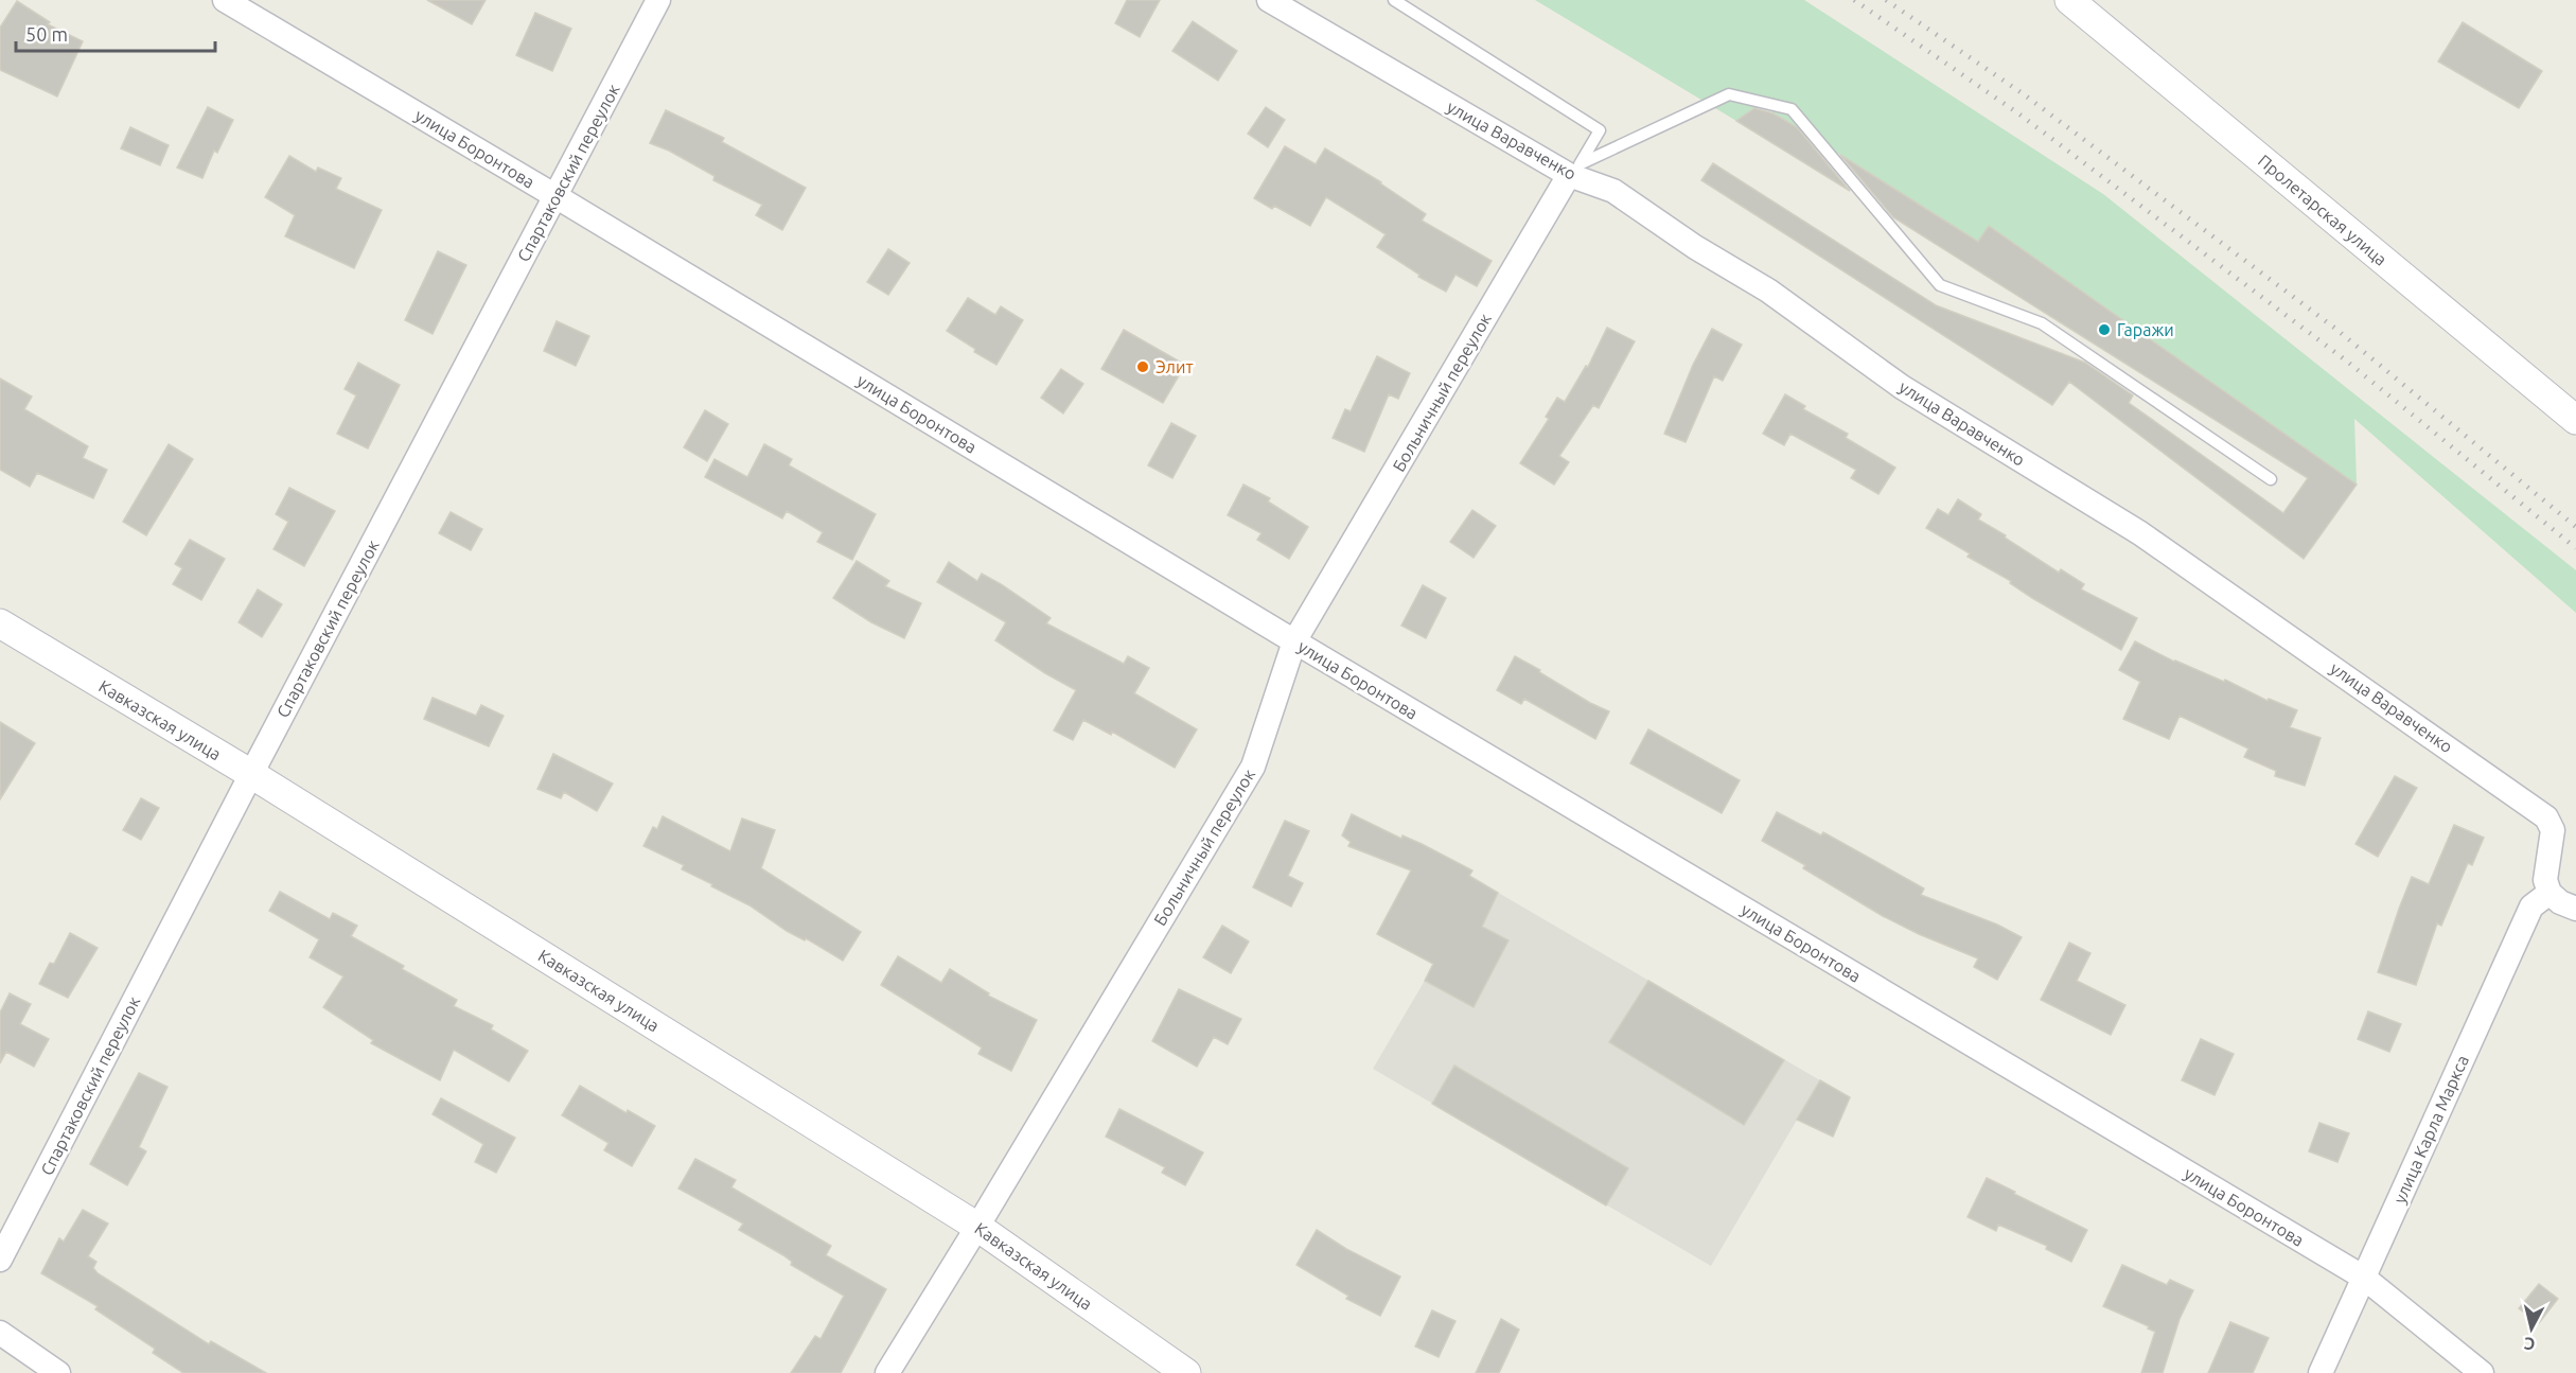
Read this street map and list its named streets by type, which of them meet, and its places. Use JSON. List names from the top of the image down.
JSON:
{
  "streets": {
    "street": [
      "улица Варавченко",
      "улица Боронтова",
      "Спартаковский переулок",
      "Пролетарская улица",
      "Больничный переулок",
      "Кавказская улица",
      "улица Карла Маркса"
    ]
  },
  "crossings": [
    ["улица Варавченко", "Больничный переулок"],
    ["улица Варавченко", "улица Карла Маркса"],
    ["улица Боронтова", "Спартаковский переулок"],
    ["улица Боронтова", "Больничный переулок"],
    ["улица Боронтова", "улица Карла Маркса"],
    ["Спартаковский переулок", "Кавказская улица"],
    ["Больничный переулок", "Кавказская улица"]
  ],
  "places": ["Гаражи", "Элит"],
  "scale_bar": "50 m",
  "north": "bottom"
}
